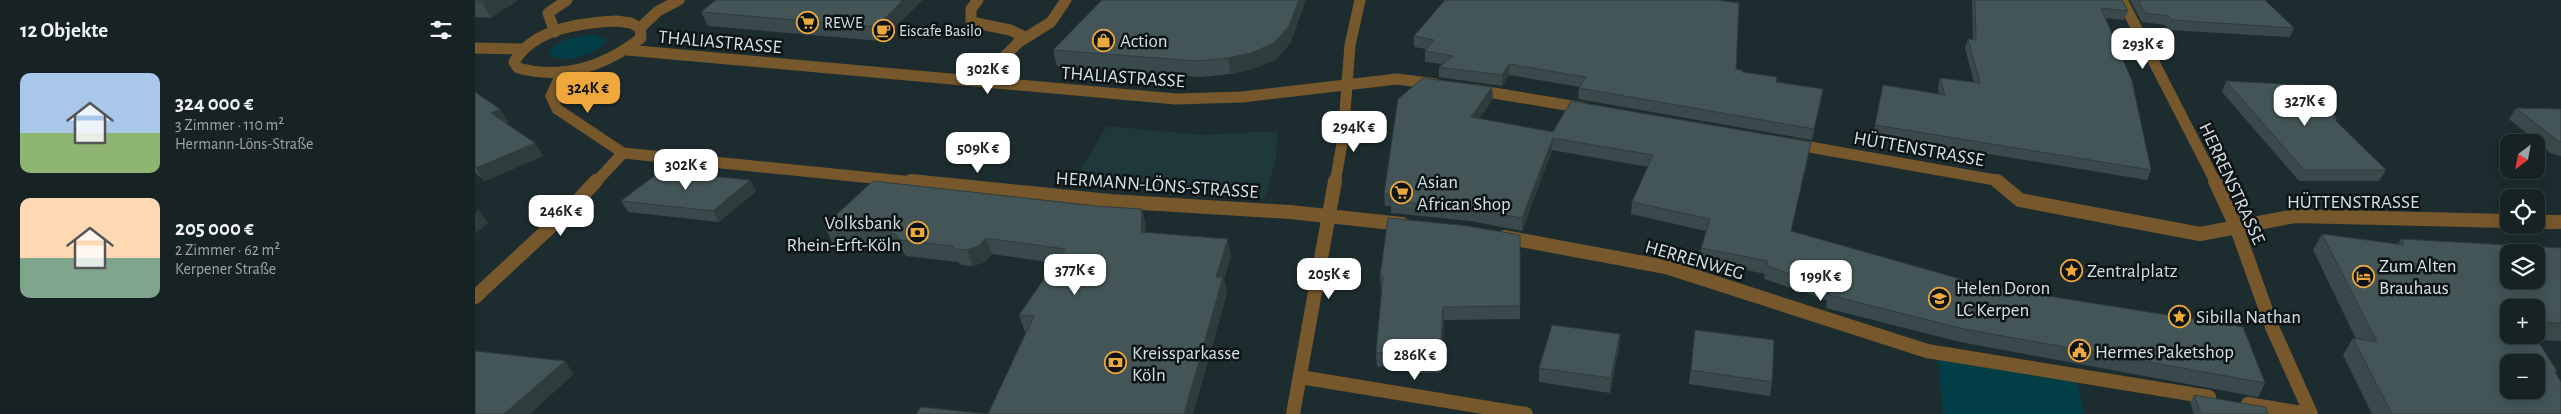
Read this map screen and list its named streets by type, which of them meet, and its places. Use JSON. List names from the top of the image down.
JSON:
{
  "streets": {
    "street": [
      "THALIASTRASSE",
      "HÜTTENSTRASSE",
      "HERRENSTRASSE",
      "HERMANN-LÖNS-STRASSE",
      "HERRENWEG"
    ]
  },
  "crossings": [
    ["HÜTTENSTRASSE", "HERRENSTRASSE"],
    ["HERRENSTRASSE", "HERRENWEG"]
  ],
  "places": {
    "supermarket": ["REWE", "Asian African Shop"],
    "cafe": ["Eiscafe Basilo"],
    "shop": ["Action"],
    "bank": ["Volksbank Rhein-Erft-Köln", "Kreissparkasse Köln"],
    "place": ["Zentralplatz", "Sibilla Nathan"],
    "hotel": ["Zum Alten Brauhaus"],
    "school or university": ["Helen Doron LC Kerpen"],
    "public building": ["Hermes Paketshop"]
  },
  "north": "bottom left",
  "page": {
    "heading": "12 Objekte",
    "price": [
      "293K €",
      "302K €",
      "324K €",
      "327K €",
      "294K €",
      "509K €",
      "302K €",
      "246K €",
      "377K €",
      "205K €",
      "199K €",
      "286K €"
    ],
    "list": [
      {
        "name": "324 000 €",
        "note": "3 Zimmer · 110 m² · Hermann-Löns-Straße"
      },
      {
        "name": "205 000 €",
        "note": "2 Zimmer · 62 m² · Kerpener Straße"
      }
    ],
    "map_buttons": ["+", "−"]
  }
}
